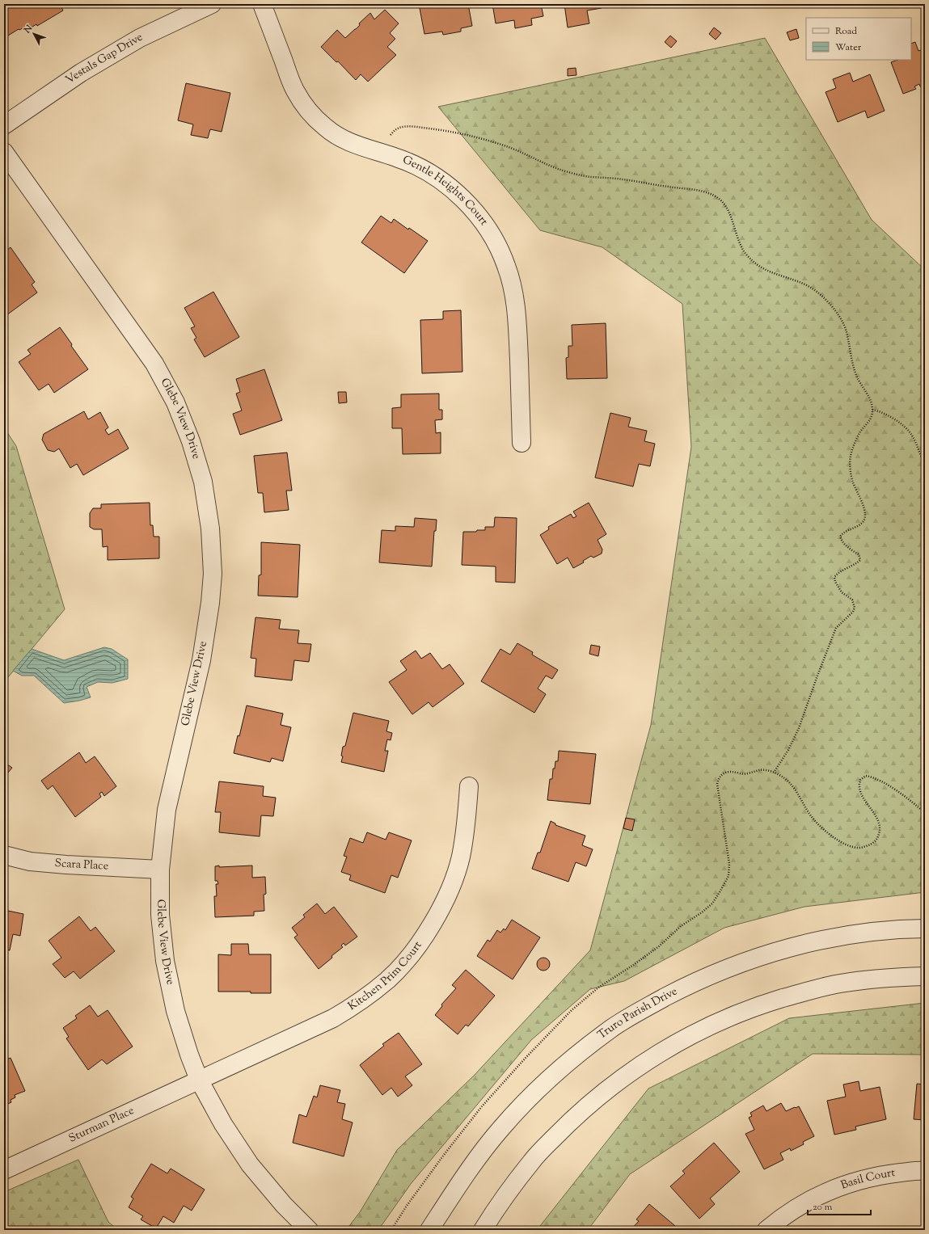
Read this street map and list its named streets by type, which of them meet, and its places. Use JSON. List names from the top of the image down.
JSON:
{
  "streets": {
    "street": [
      "Vestals Gap Drive",
      "Gentle Heights Court",
      "Glebe View Drive",
      "Scara Place",
      "Kitchen Prim Court",
      "Truro Parish Drive",
      "Sturman Place",
      "Basil Court"
    ]
  },
  "crossings": [
    ["Glebe View Drive", "Scara Place"],
    ["Glebe View Drive", "Kitchen Prim Court"],
    ["Glebe View Drive", "Sturman Place"],
    ["Kitchen Prim Court", "Sturman Place"]
  ],
  "legend": ["Road", "Water"],
  "scale_bar": "20 m",
  "north": "top left"
}
